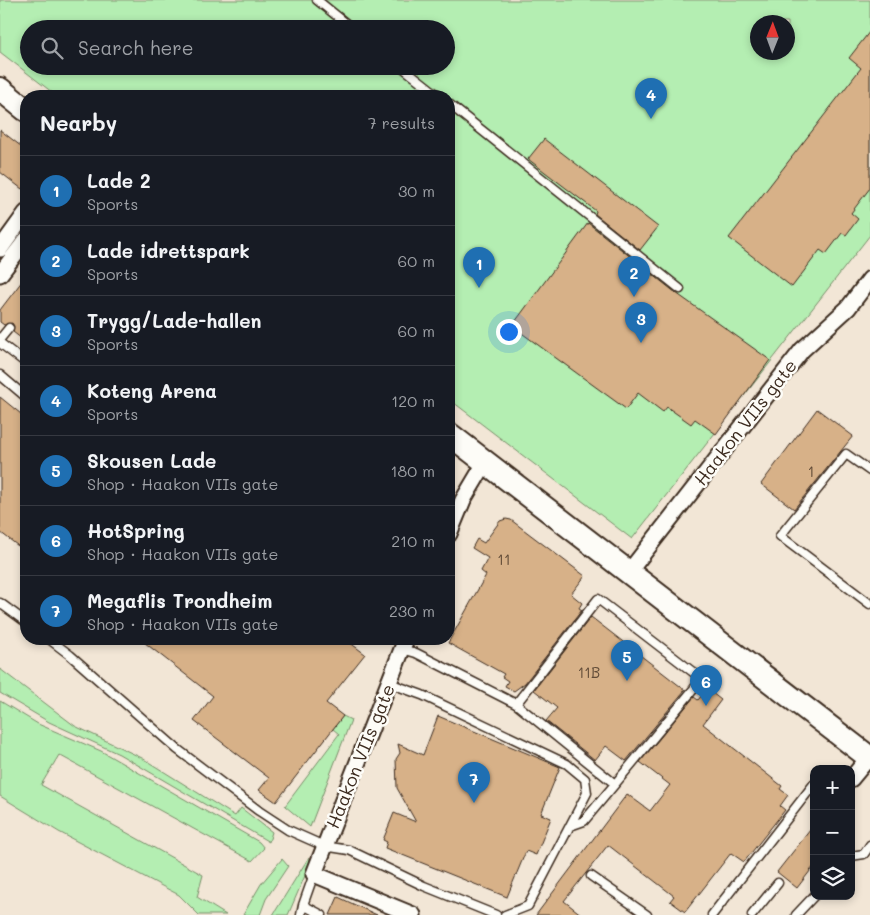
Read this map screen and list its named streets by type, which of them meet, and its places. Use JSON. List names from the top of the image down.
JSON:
{
  "streets": {
    "street": ["Haakon VIIs gate"]
  },
  "house_numbers": ["1", "11", "11B"],
  "north": "top",
  "page": {
    "search": "Search here",
    "pins": [
      "4",
      "1",
      "2",
      "3",
      "5",
      "6",
      "7"
    ],
    "heading": ["Nearby", "7 results"],
    "list": [
      {
        "mark": "1",
        "name": "Lade 2",
        "note": "Sports",
        "value": "30 m"
      },
      {
        "mark": "2",
        "name": "Lade idrettspark",
        "note": "Sports",
        "value": "60 m"
      },
      {
        "mark": "3",
        "name": "Trygg/Lade-hallen",
        "note": "Sports",
        "value": "60 m"
      },
      {
        "mark": "4",
        "name": "Koteng Arena",
        "note": "Sports",
        "value": "120 m"
      },
      {
        "mark": "5",
        "name": "Skousen Lade",
        "note": "Shop · Haakon VIIs gate",
        "value": "180 m"
      },
      {
        "mark": "6",
        "name": "HotSpring",
        "note": "Shop · Haakon VIIs gate",
        "value": "210 m"
      },
      {
        "mark": "7",
        "name": "Megaflis Trondheim",
        "note": "Shop · Haakon VIIs gate",
        "value": "230 m"
      }
    ],
    "map_buttons": ["+", "−"]
  }
}
